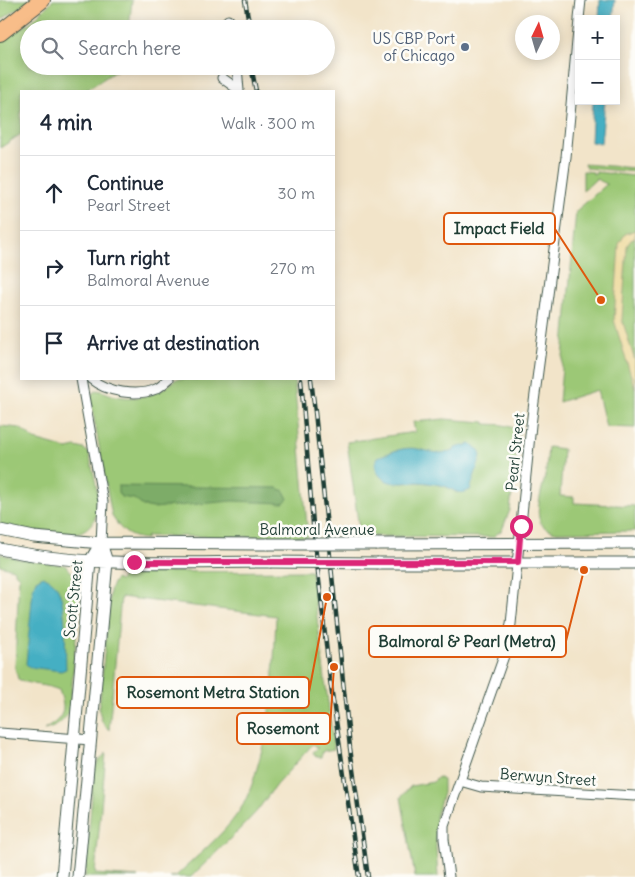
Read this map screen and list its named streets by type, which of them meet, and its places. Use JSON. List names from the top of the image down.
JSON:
{
  "streets": {
    "street": [
      "Pearl Street",
      "Balmoral Avenue",
      "Scott Street",
      "Berwyn Street"
    ]
  },
  "crossings": [
    ["Pearl Street", "Balmoral Avenue"],
    ["Pearl Street", "Berwyn Street"],
    ["Balmoral Avenue", "Scott Street"]
  ],
  "places": [
    "US CBP Port of Chicago",
    "Impact Field",
    "Balmoral & Pearl (Metra)",
    "Rosemont Metra Station",
    "Rosemont"
  ],
  "north": "top",
  "page": {
    "map_buttons": ["+", "−"],
    "search": "Search here",
    "heading": ["4 min", "Walk · 300 m"],
    "list": [
      ["Continue", "Pearl Street", "30 m"],
      ["Turn right", "Balmoral Avenue", "270 m"],
      "Arrive at destination"
    ]
  }
}
